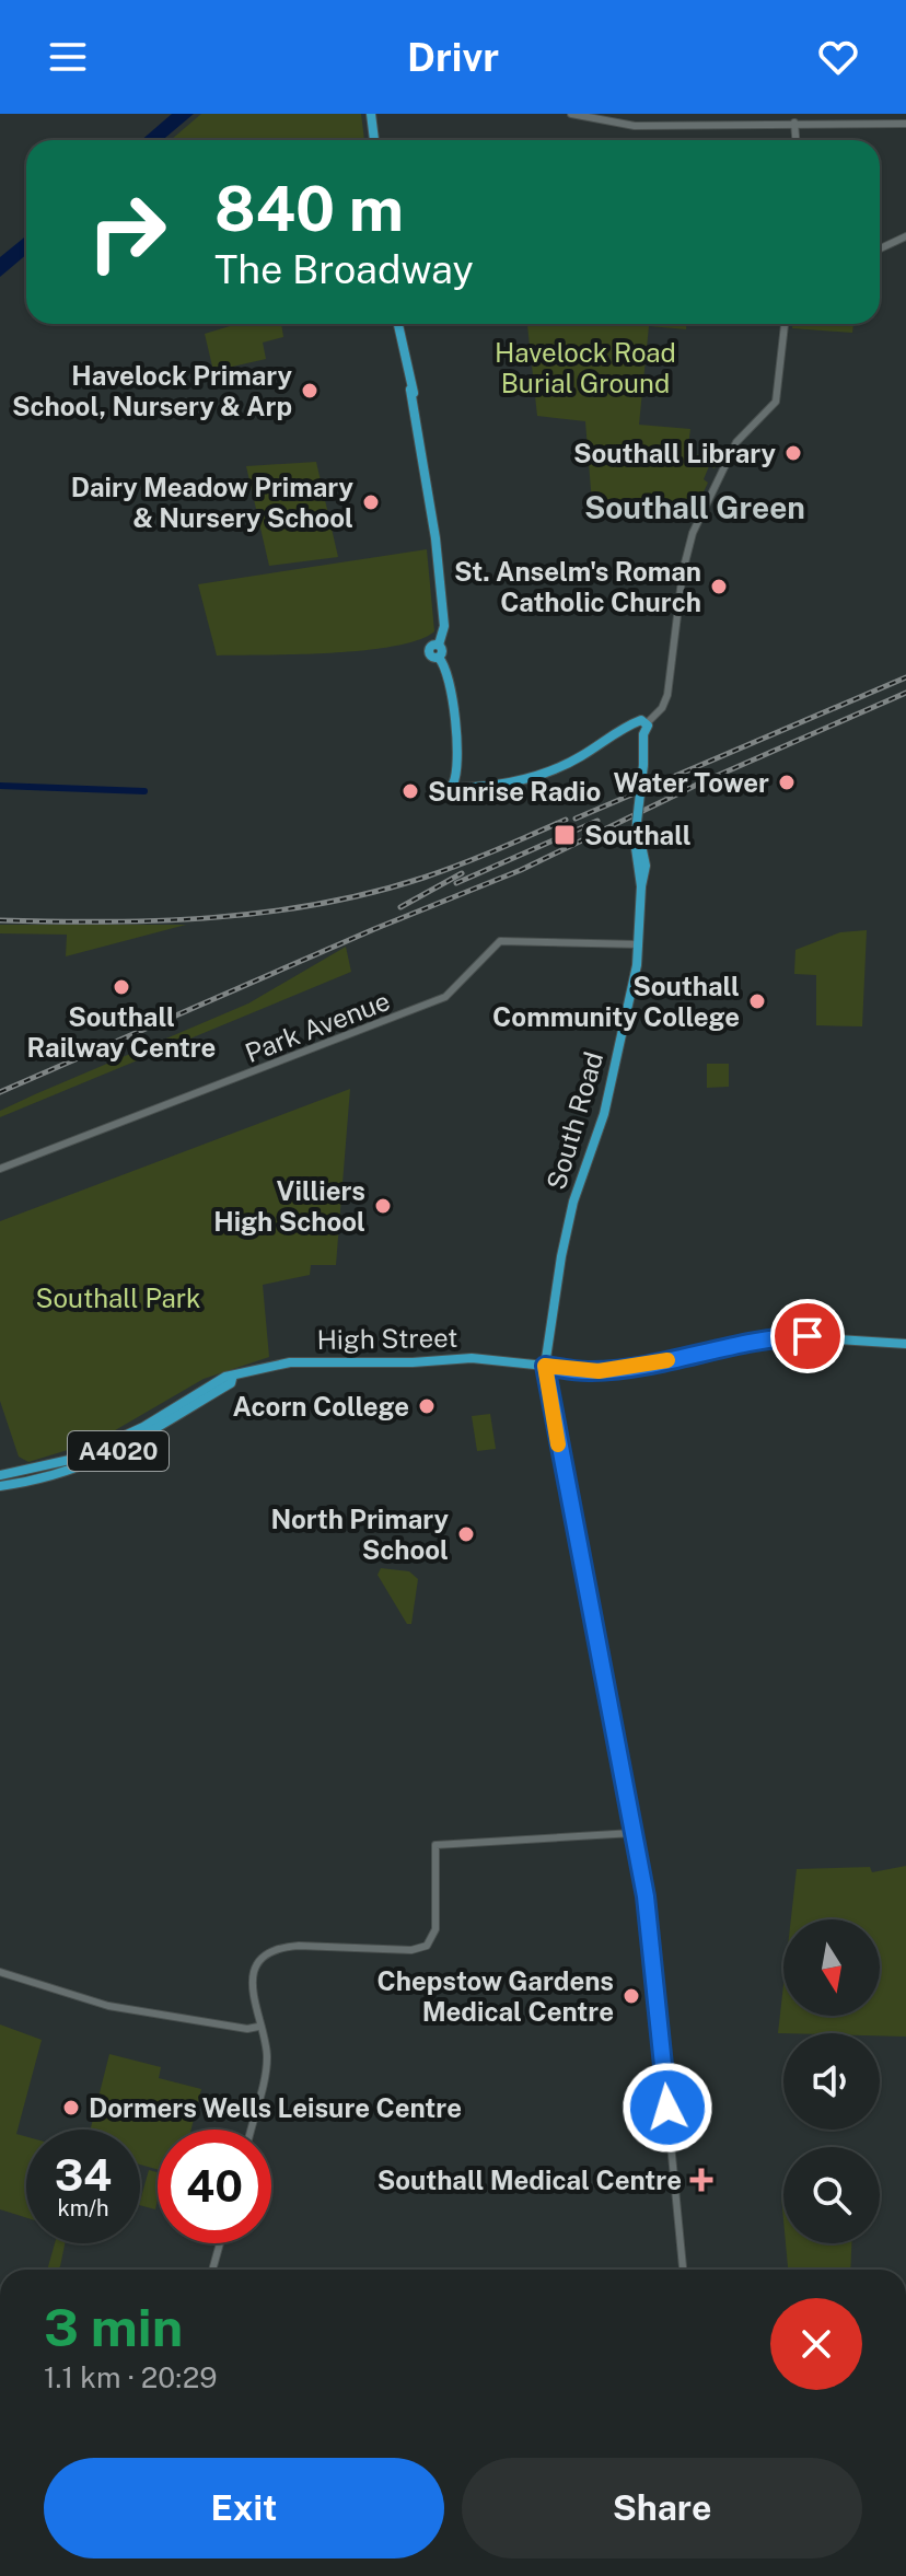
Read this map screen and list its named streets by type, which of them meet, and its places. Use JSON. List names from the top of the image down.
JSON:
{
  "streets": {
    "main road": ["South Road", "High Street", "A4020"],
    "street": ["Park Avenue"]
  },
  "crossings": [
    ["Park Avenue", "South Road"],
    ["South Road", "High Street"],
    ["South Road", "A4020"],
    ["High Street", "A4020"]
  ],
  "districts": ["Southall Green"],
  "parks": ["Havelock Road Burial Ground", "Southall Park"],
  "places": {
    "other": [
      "Havelock Primary School, Nursery & Arp",
      "Southall Library",
      "Dairy Meadow Primary & Nursery School",
      "St. Anselm's Roman Catholic Church",
      "Water Tower",
      "Sunrise Radio",
      "Southall Railway Centre",
      "Southall Community College",
      "Villiers High School",
      "Acorn College",
      "North Primary School",
      "Chepstow Gardens Medical Centre",
      "Dormers Wells Leisure Centre"
    ],
    "transit": ["Southall"],
    "health": ["Southall Medical Centre"]
  },
  "north": "bottom",
  "page": {
    "header": "Drivr",
    "turn": ["840 m", "The Broadway"],
    "speed": "34 km/h",
    "limit": "40",
    "heading": ["3 min", "1.1 km · 20:29"],
    "buttons": ["Exit", "Share"]
  }
}
